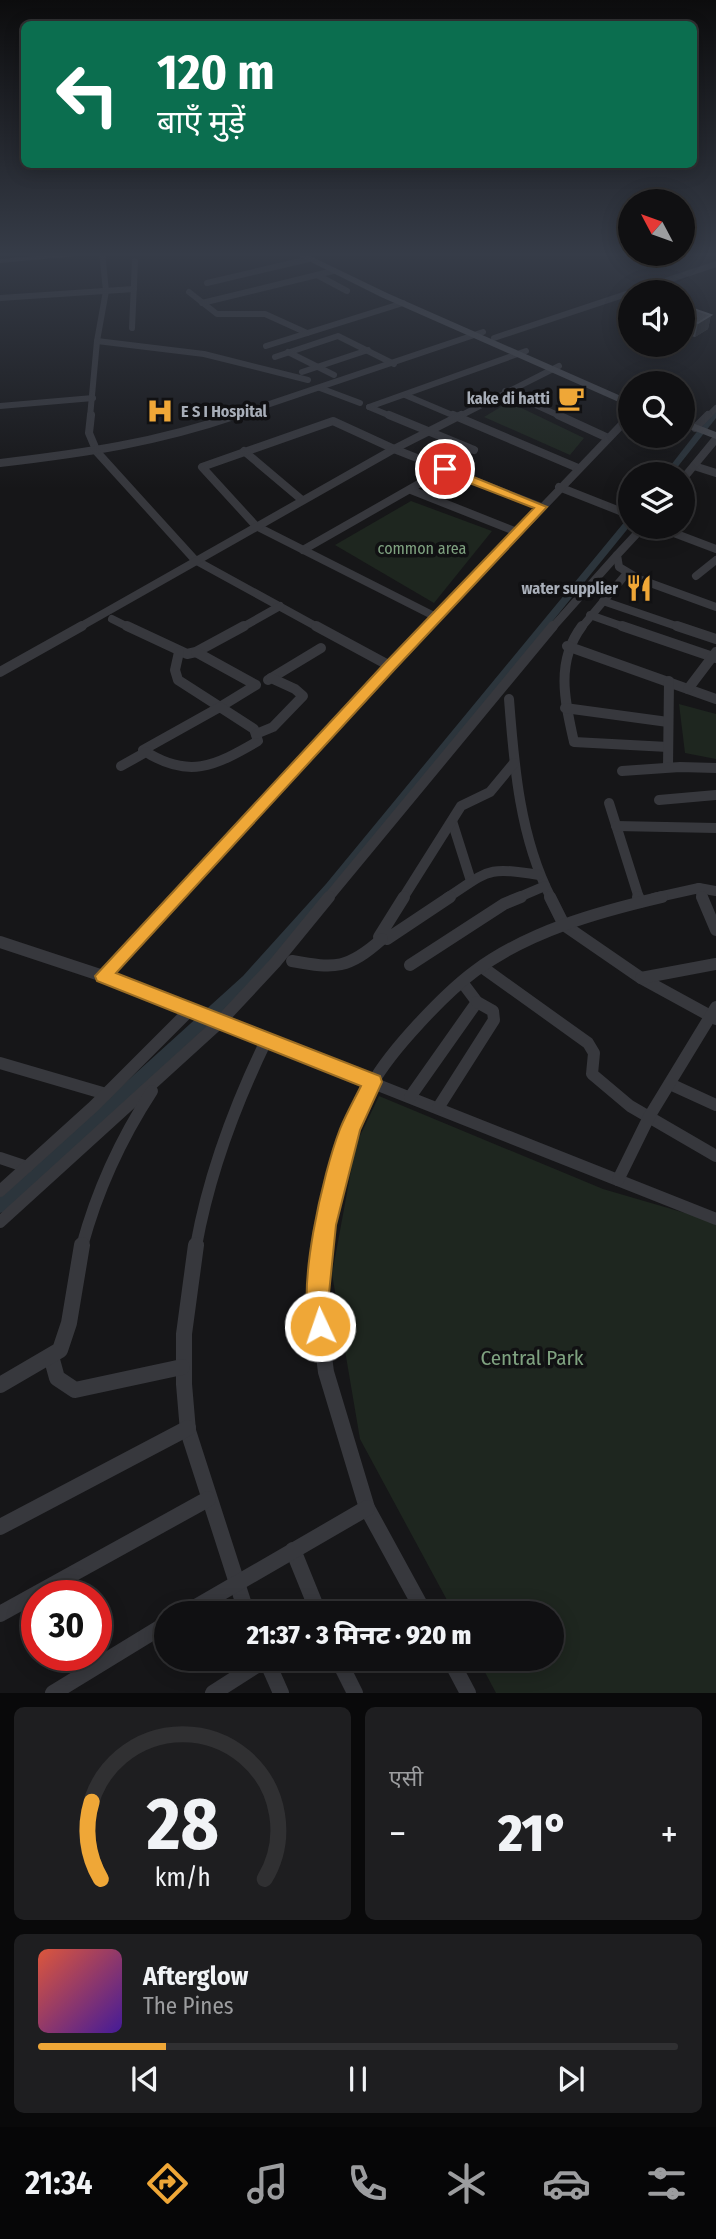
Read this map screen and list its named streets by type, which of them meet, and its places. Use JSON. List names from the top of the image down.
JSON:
{
  "parks": ["common area", "Central Park"],
  "places": {
    "cafe": ["kake di hatti"],
    "hospital": ["E S I Hospital"],
    "restaurant": ["water supplier"]
  },
  "north": "top left",
  "page": {
    "turn": ["120 m", "बाएँ मुड़ें"],
    "limit": "30",
    "trip": "21:37 · 3 मिनट · 920 m",
    "tile": "एसी",
    "heat": ["−", "21°", "+"],
    "song": ["Afterglow", "The Pines"],
    "tabs": "21:34",
    "gauge": ["28", "km/h"]
  }
}
